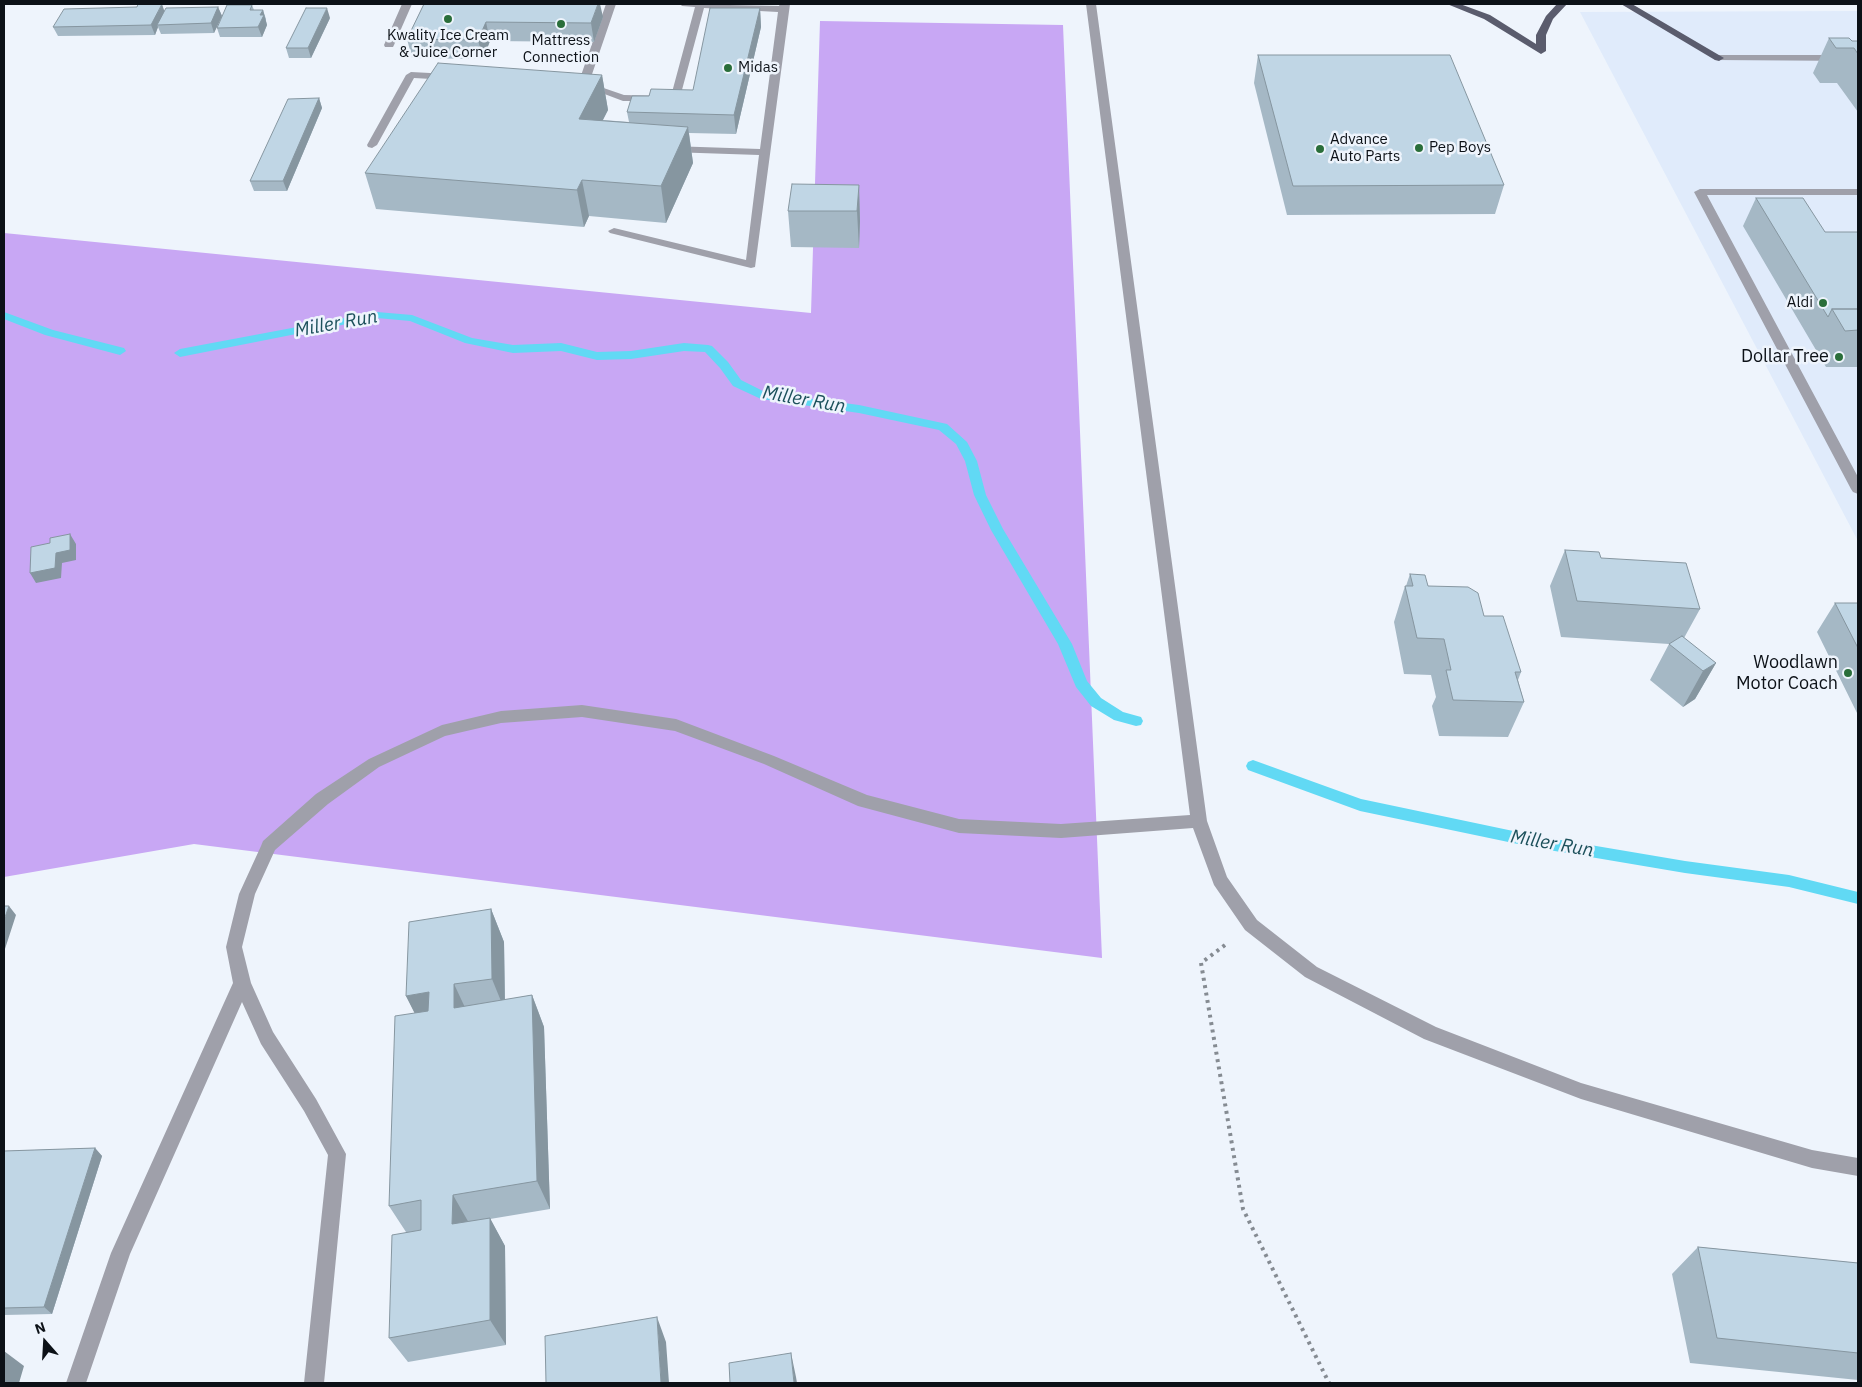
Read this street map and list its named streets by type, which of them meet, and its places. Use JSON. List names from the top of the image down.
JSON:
{
  "water": ["Miller Run"],
  "places": [
    "Kwality Ice Cream & Juice Corner",
    "Mattress Connection",
    "Midas",
    "Pep Boys",
    "Advance Auto Parts",
    "Aldi",
    "Dollar Tree",
    "Woodlawn Motor Coach"
  ],
  "north": "top"
}
